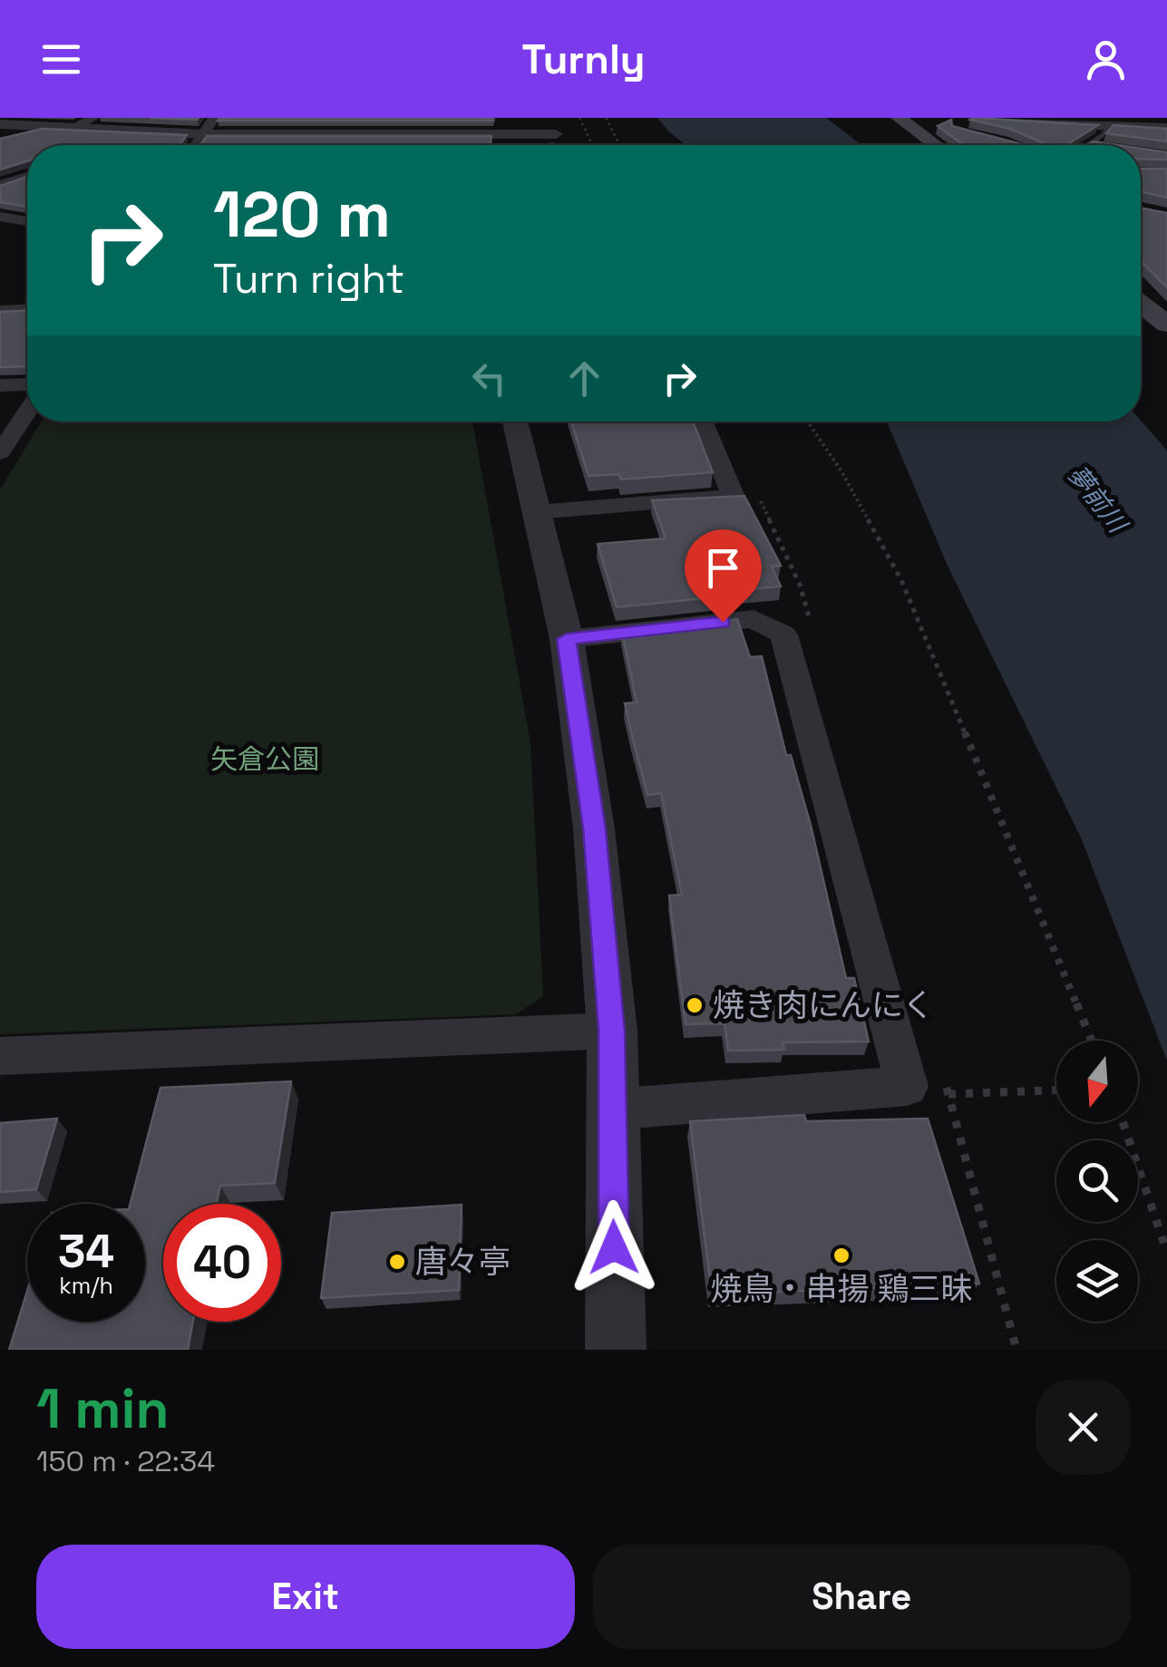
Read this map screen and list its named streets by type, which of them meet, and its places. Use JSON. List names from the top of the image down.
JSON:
{
  "water": ["夢前川"],
  "parks": ["矢倉公園"],
  "places": ["焼き肉にんにく", "焼鳥・串揚 鶏三昧", "唐々亭"],
  "north": "bottom",
  "page": {
    "header": "Turnly",
    "turn": ["120 m", "Turn right"],
    "speed": "34 km/h",
    "limit": "40",
    "heading": ["1 min", "150 m · 22:34"],
    "buttons": ["Exit", "Share"]
  }
}
